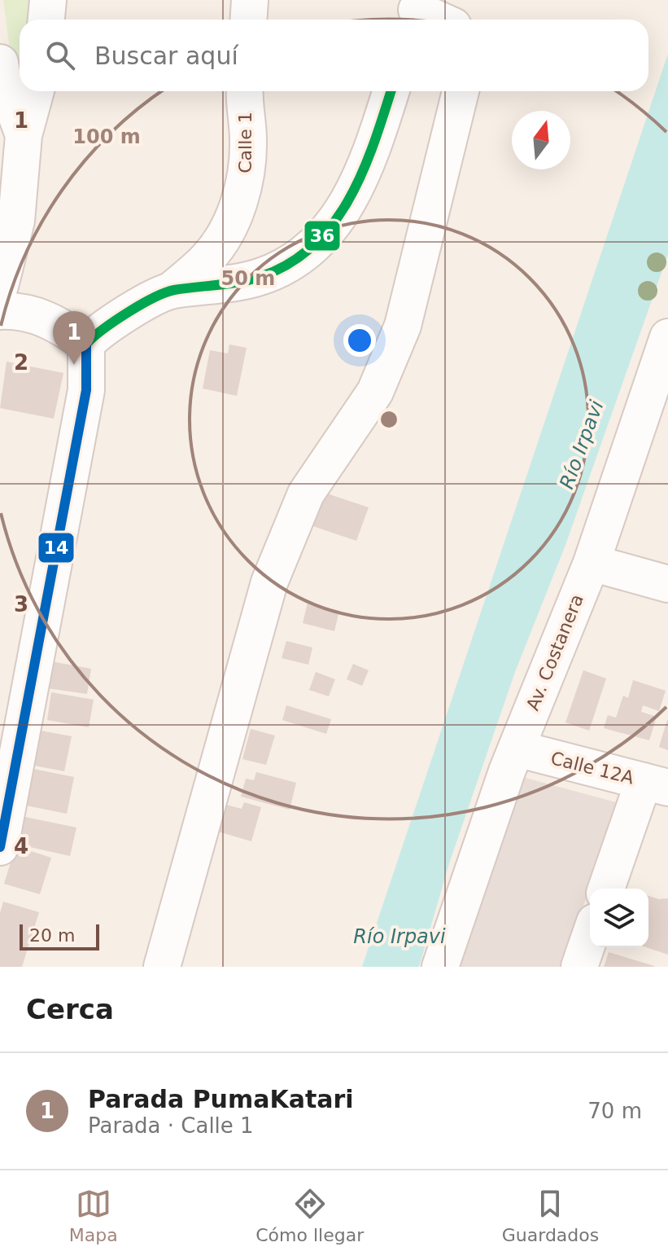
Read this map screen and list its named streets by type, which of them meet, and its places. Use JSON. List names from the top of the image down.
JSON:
{
  "streets": {
    "street": ["Calle 1", "Av. Costanera", "Calle 12A"]
  },
  "crossings": [
    ["Av. Costanera", "Calle 12A"]
  ],
  "water": ["Río Irpavi"],
  "lines": ["transit line 36", "transit line 14"],
  "scale_bar": "20 m",
  "north": "top",
  "page": {
    "search": "Buscar aquí",
    "pins": "1",
    "scale": "20 m",
    "heading": "Cerca",
    "list": [
      {
        "mark": "1",
        "name": "Parada PumaKatari",
        "note": "Parada · Calle 1",
        "value": "70 m"
      }
    ],
    "nav": ["Mapa", "Cómo llegar", "Guardados"]
  },
  "grid": {
    "rows": [
      "1",
      "2",
      "3",
      "4"
    ]
  },
  "rings": ["100 m", "50 m"]
}
